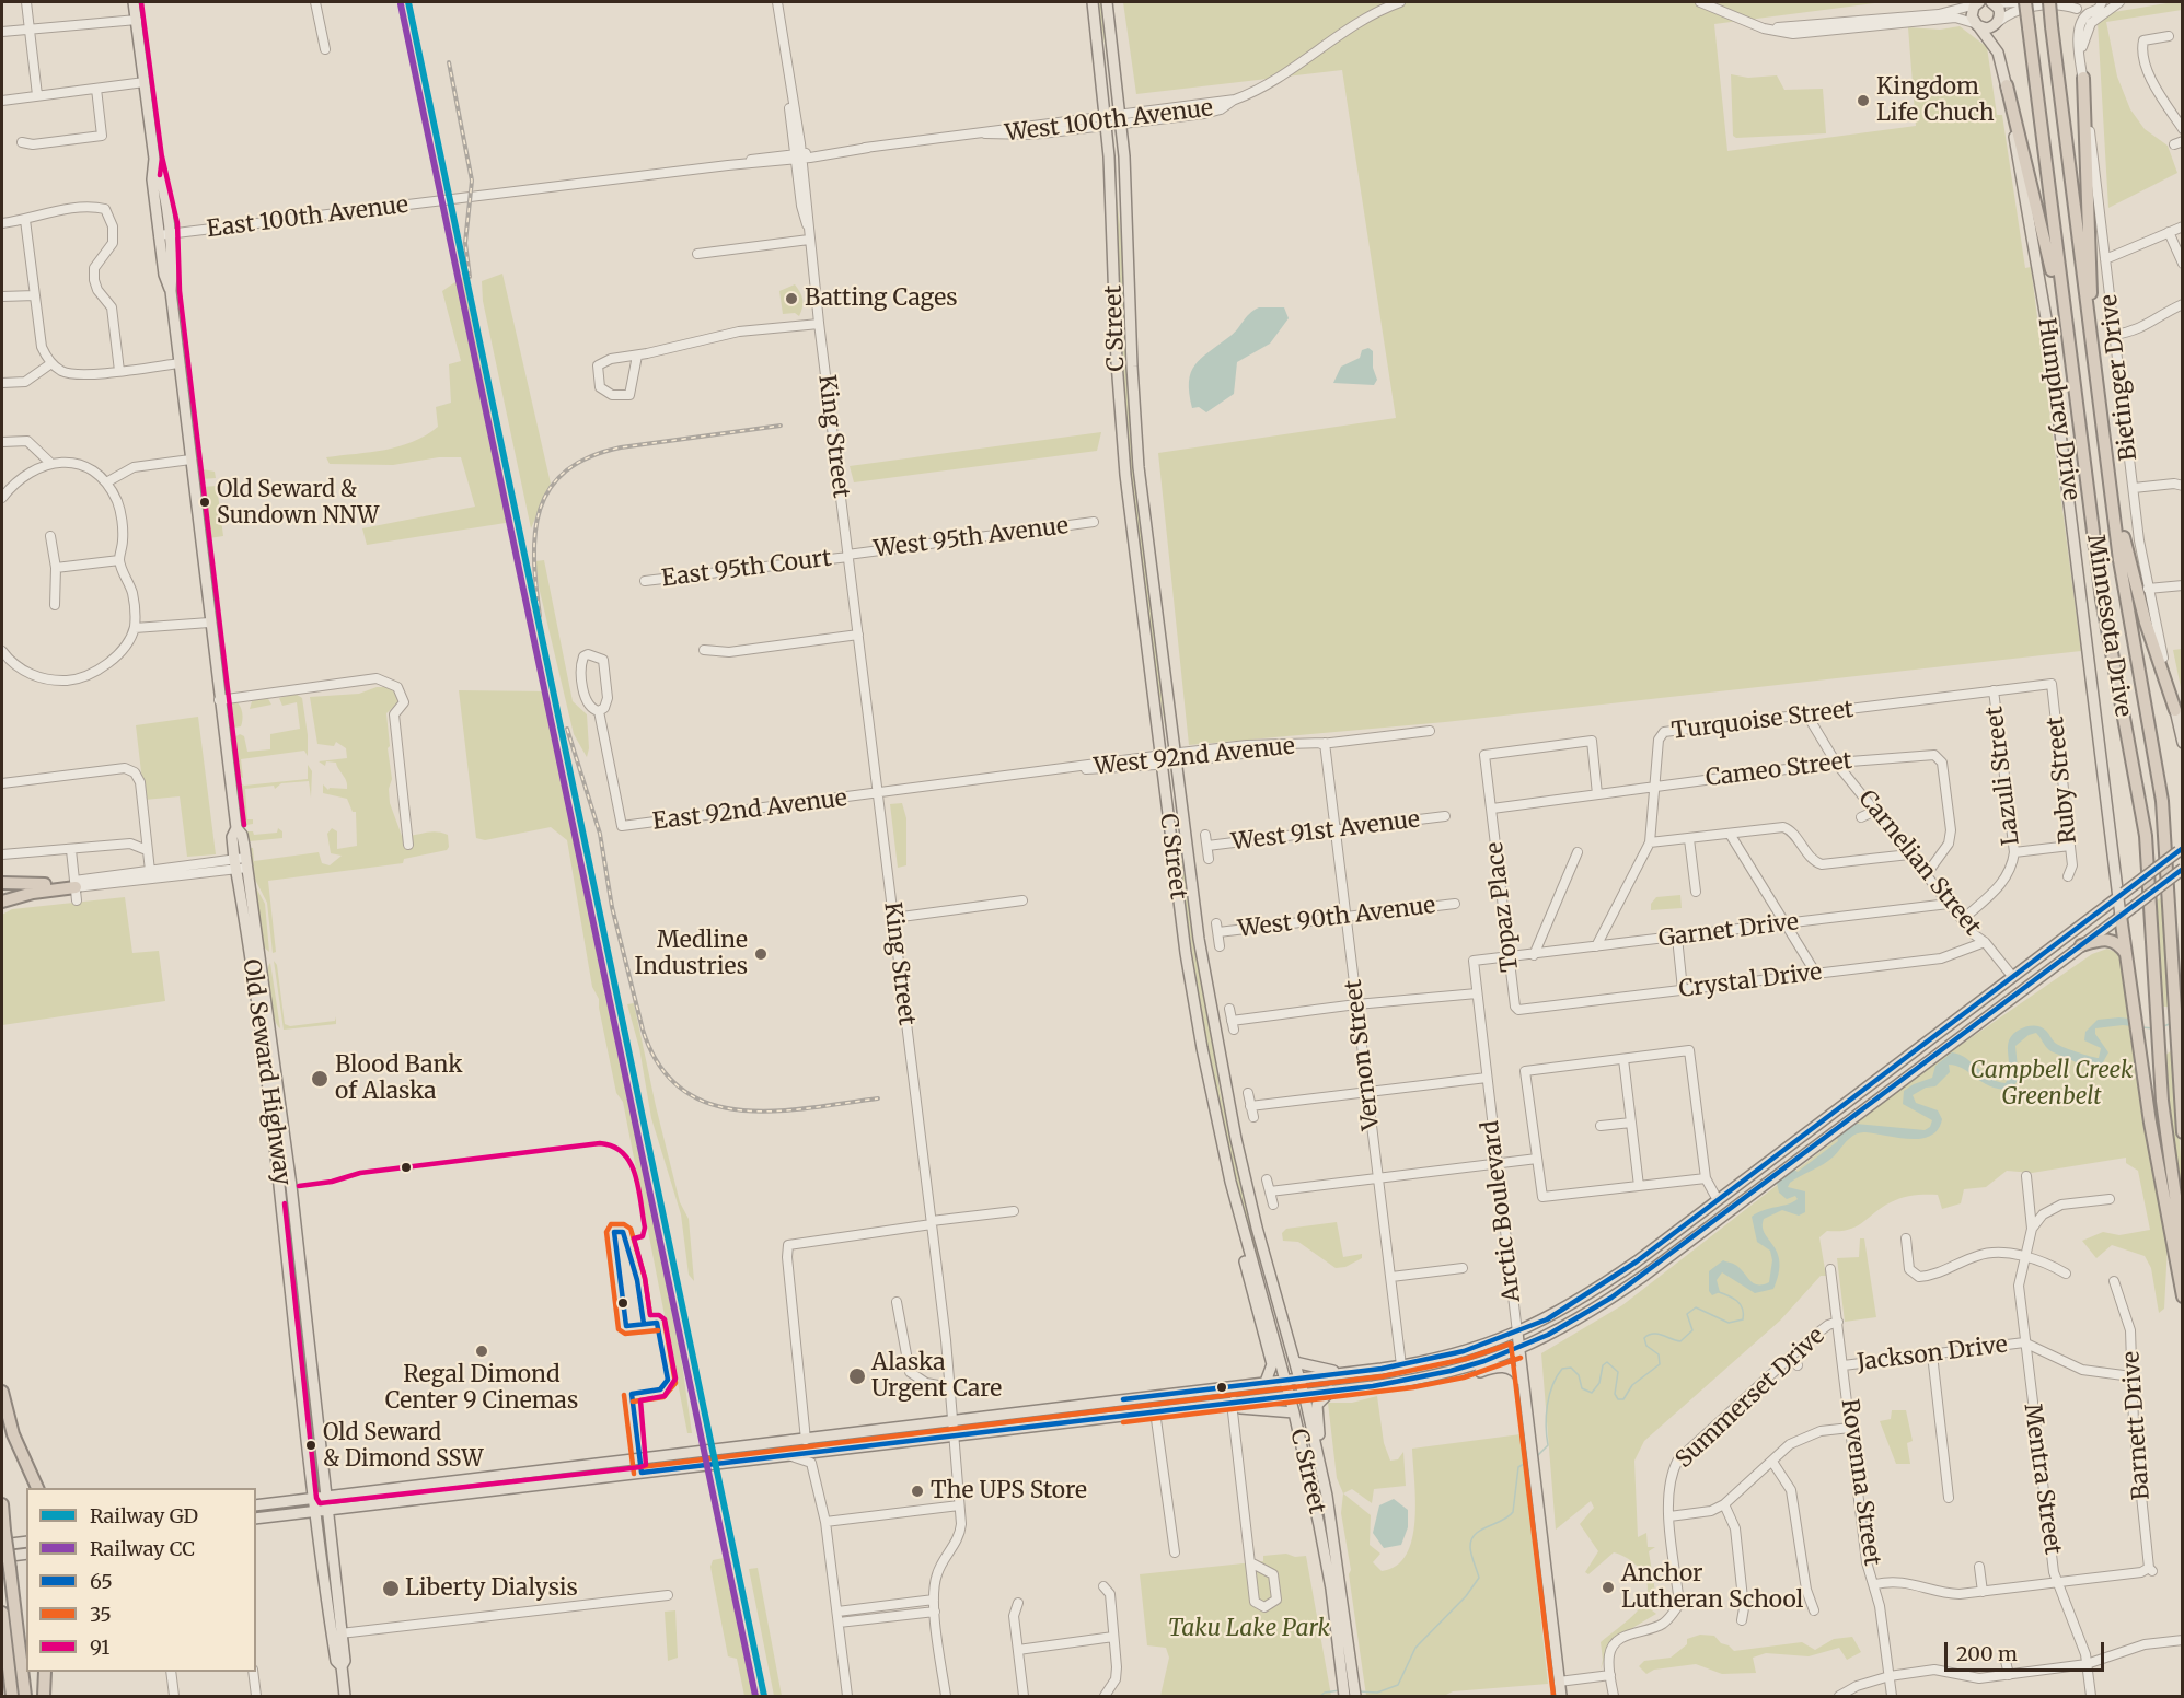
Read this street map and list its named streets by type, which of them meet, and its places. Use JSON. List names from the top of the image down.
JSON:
{
  "streets": {
    "highway": ["Minnesota Drive"],
    "main road": [
      "C Street",
      "Bietinger Drive",
      "Humphrey Drive",
      "Old Seward Highway",
      "Arctic Boulevard"
    ],
    "street": [
      "West 100th Avenue",
      "East 100th Avenue",
      "King Street",
      "West 95th Avenue",
      "East 95th Court",
      "Turquoise Street",
      "West 92nd Avenue",
      "Cameo Street",
      "Lazuli Street",
      "Ruby Street",
      "East 92nd Avenue",
      "West 91st Avenue",
      "Carnelian Street",
      "Topaz Place",
      "West 90th Avenue",
      "Garnet Drive",
      "Crystal Drive",
      "Vernon Street",
      "Jackson Drive",
      "Summerset Drive",
      "Barnett Drive",
      "Mentra Street",
      "Rovenna Street"
    ]
  },
  "crossings": [
    ["West 100th Avenue", "East 100th Avenue"],
    ["West 100th Avenue", "C Street"],
    ["West 100th Avenue", "King Street"],
    ["East 100th Avenue", "King Street"],
    ["East 100th Avenue", "Old Seward Highway"],
    ["C Street", "West 92nd Avenue"],
    ["King Street", "West 95th Avenue"],
    ["King Street", "East 95th Court"],
    ["King Street", "West 92nd Avenue"],
    ["King Street", "East 92nd Avenue"],
    ["West 95th Avenue", "East 95th Court"],
    ["Turquoise Street", "Cameo Street"],
    ["Turquoise Street", "Lazuli Street"],
    ["Turquoise Street", "Ruby Street"],
    ["Turquoise Street", "Carnelian Street"],
    ["Turquoise Street", "Garnet Drive"],
    ["West 92nd Avenue", "East 92nd Avenue"],
    ["West 92nd Avenue", "Vernon Street"],
    ["Cameo Street", "Carnelian Street"],
    ["Cameo Street", "Topaz Place"],
    ["Lazuli Street", "Carnelian Street"],
    ["West 91st Avenue", "Vernon Street"],
    ["Carnelian Street", "Garnet Drive"],
    ["Carnelian Street", "Crystal Drive"],
    ["Topaz Place", "Garnet Drive"],
    ["Topaz Place", "Crystal Drive"],
    ["West 90th Avenue", "Vernon Street"],
    ["Garnet Drive", "Arctic Boulevard"],
    ["Jackson Drive", "Barnett Drive"],
    ["Jackson Drive", "Mentra Street"],
    ["Jackson Drive", "Rovenna Street"],
    ["Summerset Drive", "Rovenna Street"],
    ["Barnett Drive", "Mentra Street"]
  ],
  "parks": ["Campbell Creek Greenbelt", "Taku Lake Park"],
  "places": [
    "Kingdom Life Chuch",
    "Batting Cages",
    "Old Seward & Sundown NNW",
    "Medline Industries",
    "Blood Bank of Alaska",
    "Regal Dimond Center 9 Cinemas",
    "Alaska Urgent Care",
    "Old Seward & Dimond SSW",
    "The UPS Store",
    "Anchor Lutheran School",
    "Liberty Dialysis"
  ],
  "lines": [
    "rail line GD",
    "transit line 91",
    "rail line CC",
    "transit line 65",
    "transit line 35"
  ],
  "legend": [
    "Railway GD",
    "Railway CC",
    "65",
    "35",
    "91"
  ],
  "scale_bar": "200 m"
}
